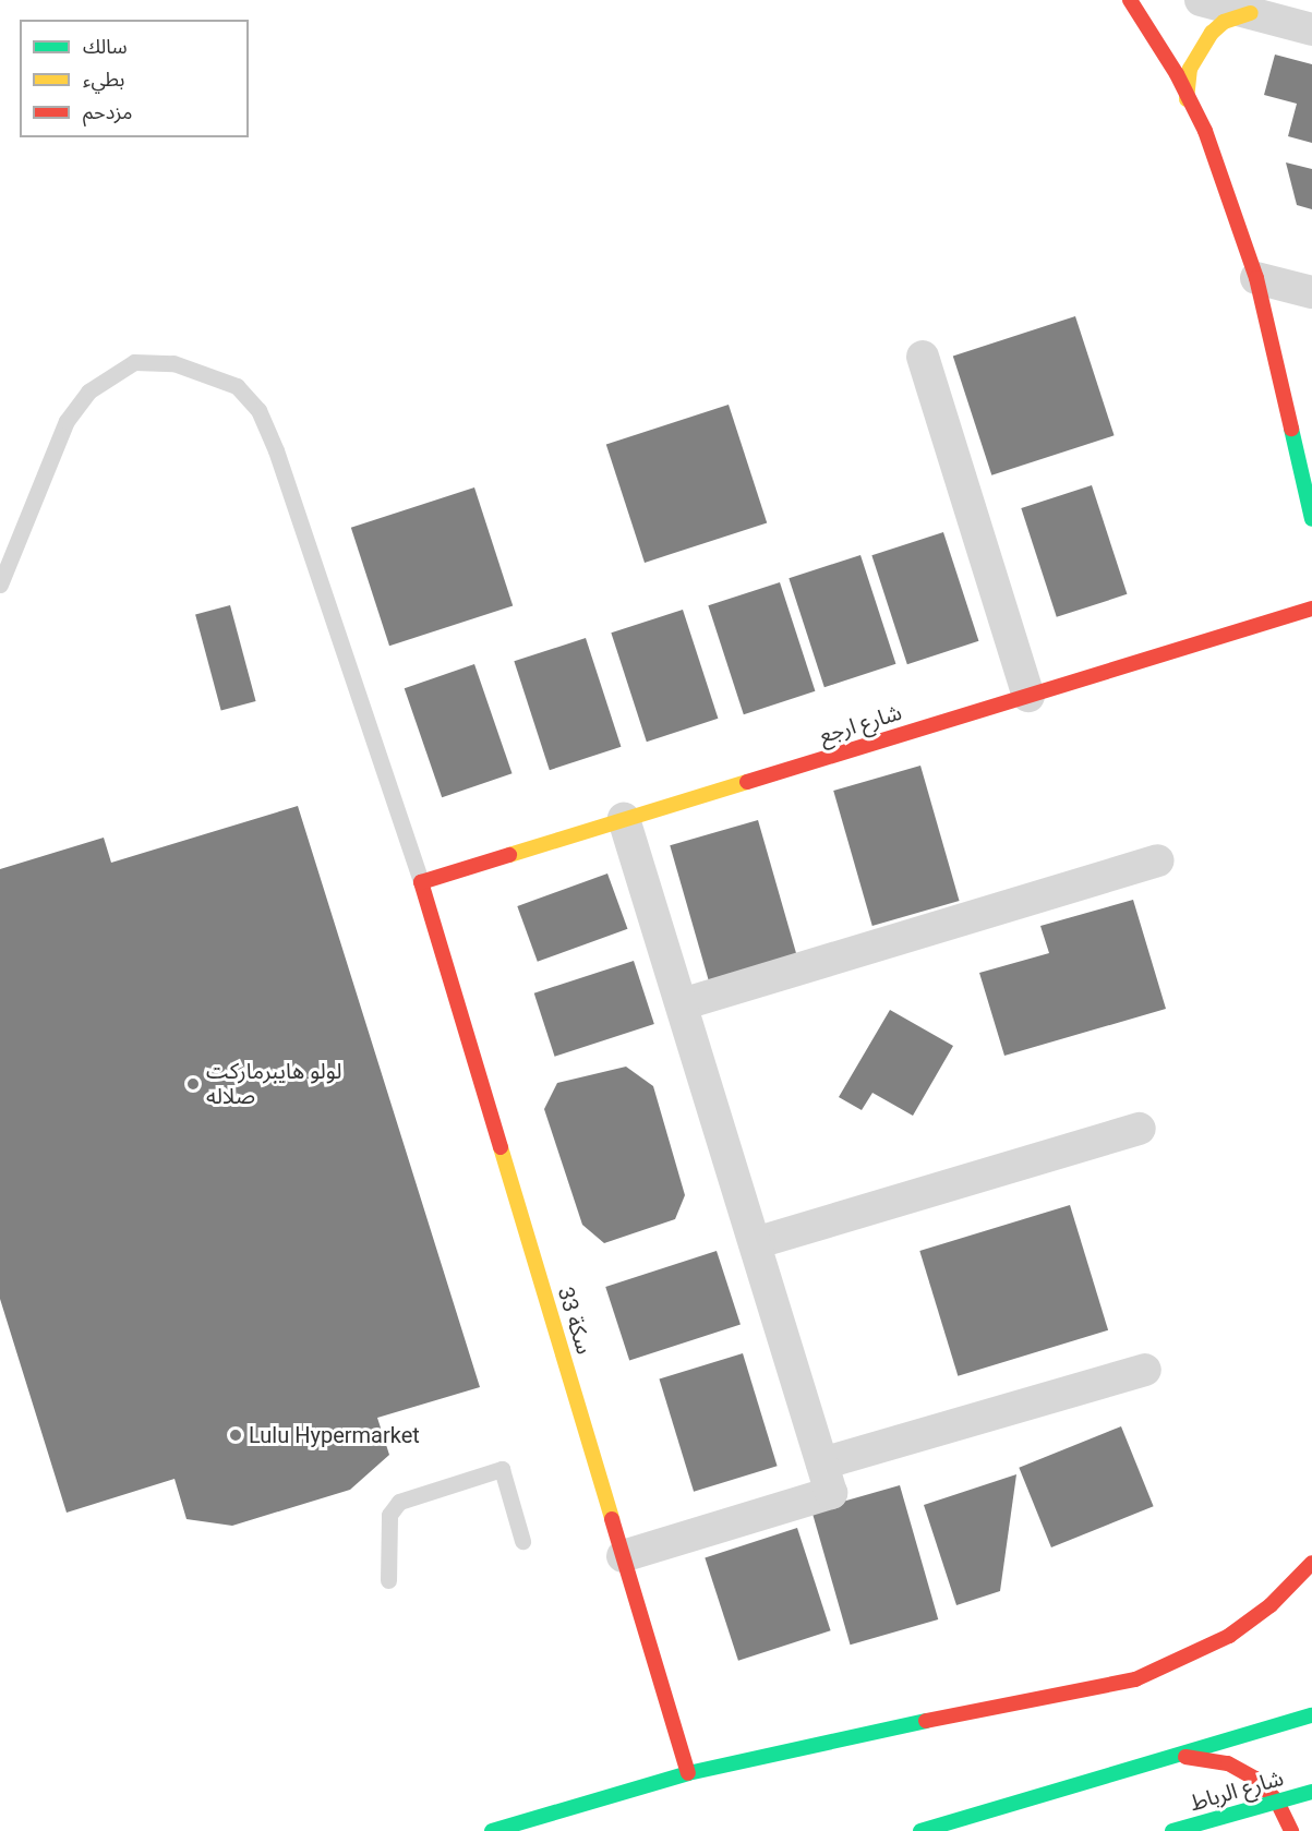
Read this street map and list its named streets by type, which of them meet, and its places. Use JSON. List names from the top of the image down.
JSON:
{
  "streets": {
    "main road": ["شارع ارجع", "سكة 33", "شارع الرباط"]
  },
  "crossings": [
    ["شارع ارجع", "سكة 33"]
  ],
  "places": ["لولو هايبرماركت صلاله", "Lulu Hypermarket"],
  "legend": ["سالك", "بطيء", "مزدحم"]
}
